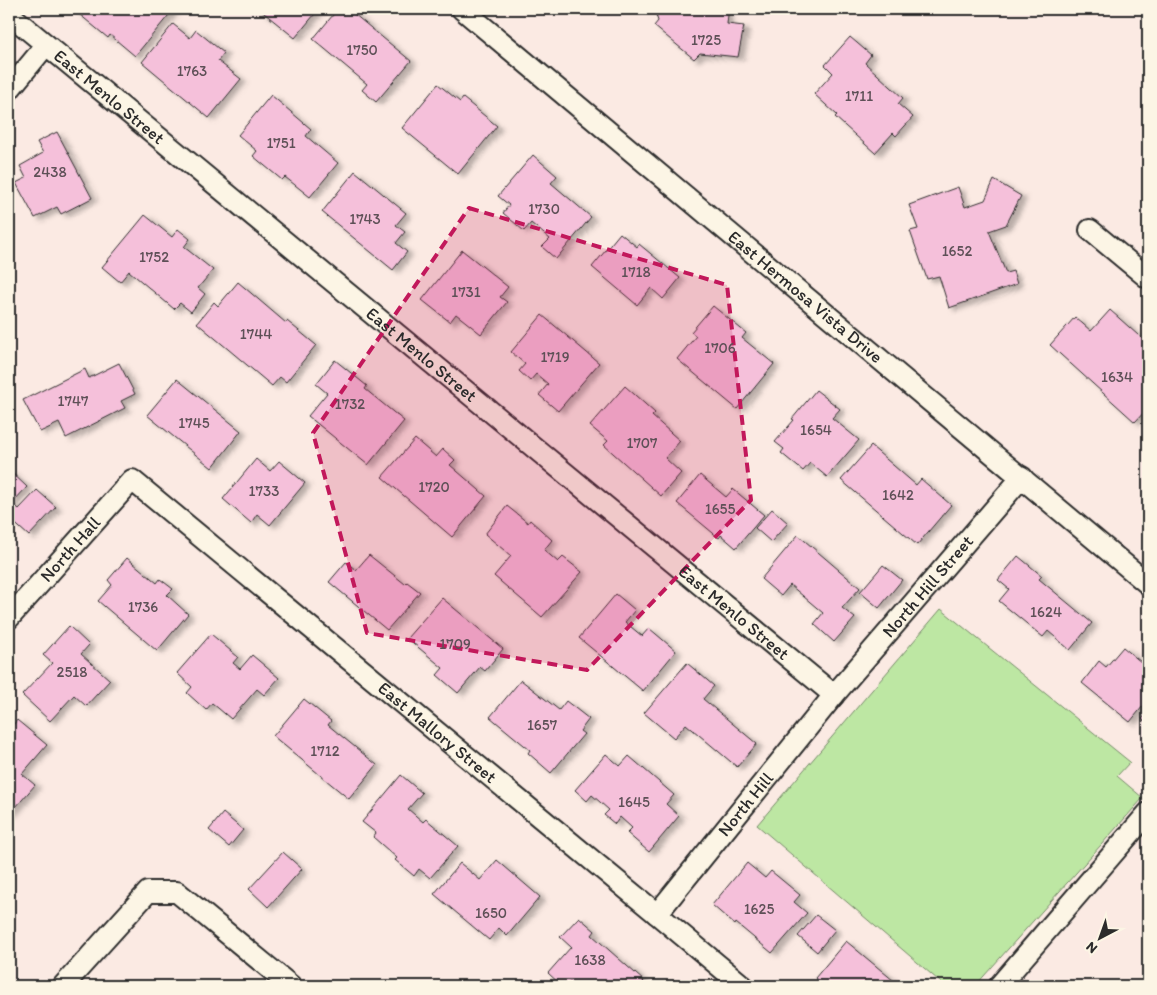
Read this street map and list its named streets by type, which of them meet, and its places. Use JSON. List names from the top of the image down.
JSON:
{
  "streets": {
    "street": [
      "East Menlo Street",
      "East Hermosa Vista Drive",
      "North Hall",
      "North Hill Street",
      "East Mallory Street",
      "North Hill"
    ]
  },
  "crossings": [
    ["East Menlo Street", "North Hill Street"],
    ["East Menlo Street", "North Hill"],
    ["East Hermosa Vista Drive", "North Hill Street"],
    ["North Hall", "East Mallory Street"],
    ["North Hill Street", "North Hill"],
    ["East Mallory Street", "North Hill"]
  ],
  "house_numbers": [
    "1725",
    "1750",
    "1763",
    "1711",
    "1751",
    "2438",
    "1730",
    "1743",
    "1652",
    "1752",
    "1718",
    "1731",
    "1744",
    "1706",
    "1719",
    "1634",
    "1747",
    "1732",
    "1745",
    "1654",
    "1707",
    "1720",
    "1733",
    "1642",
    "1655",
    "1736",
    "1624",
    "1709",
    "2518",
    "1657",
    "1712",
    "1645",
    "1625",
    "1650",
    "1638"
  ],
  "north": "bottom left"
}
